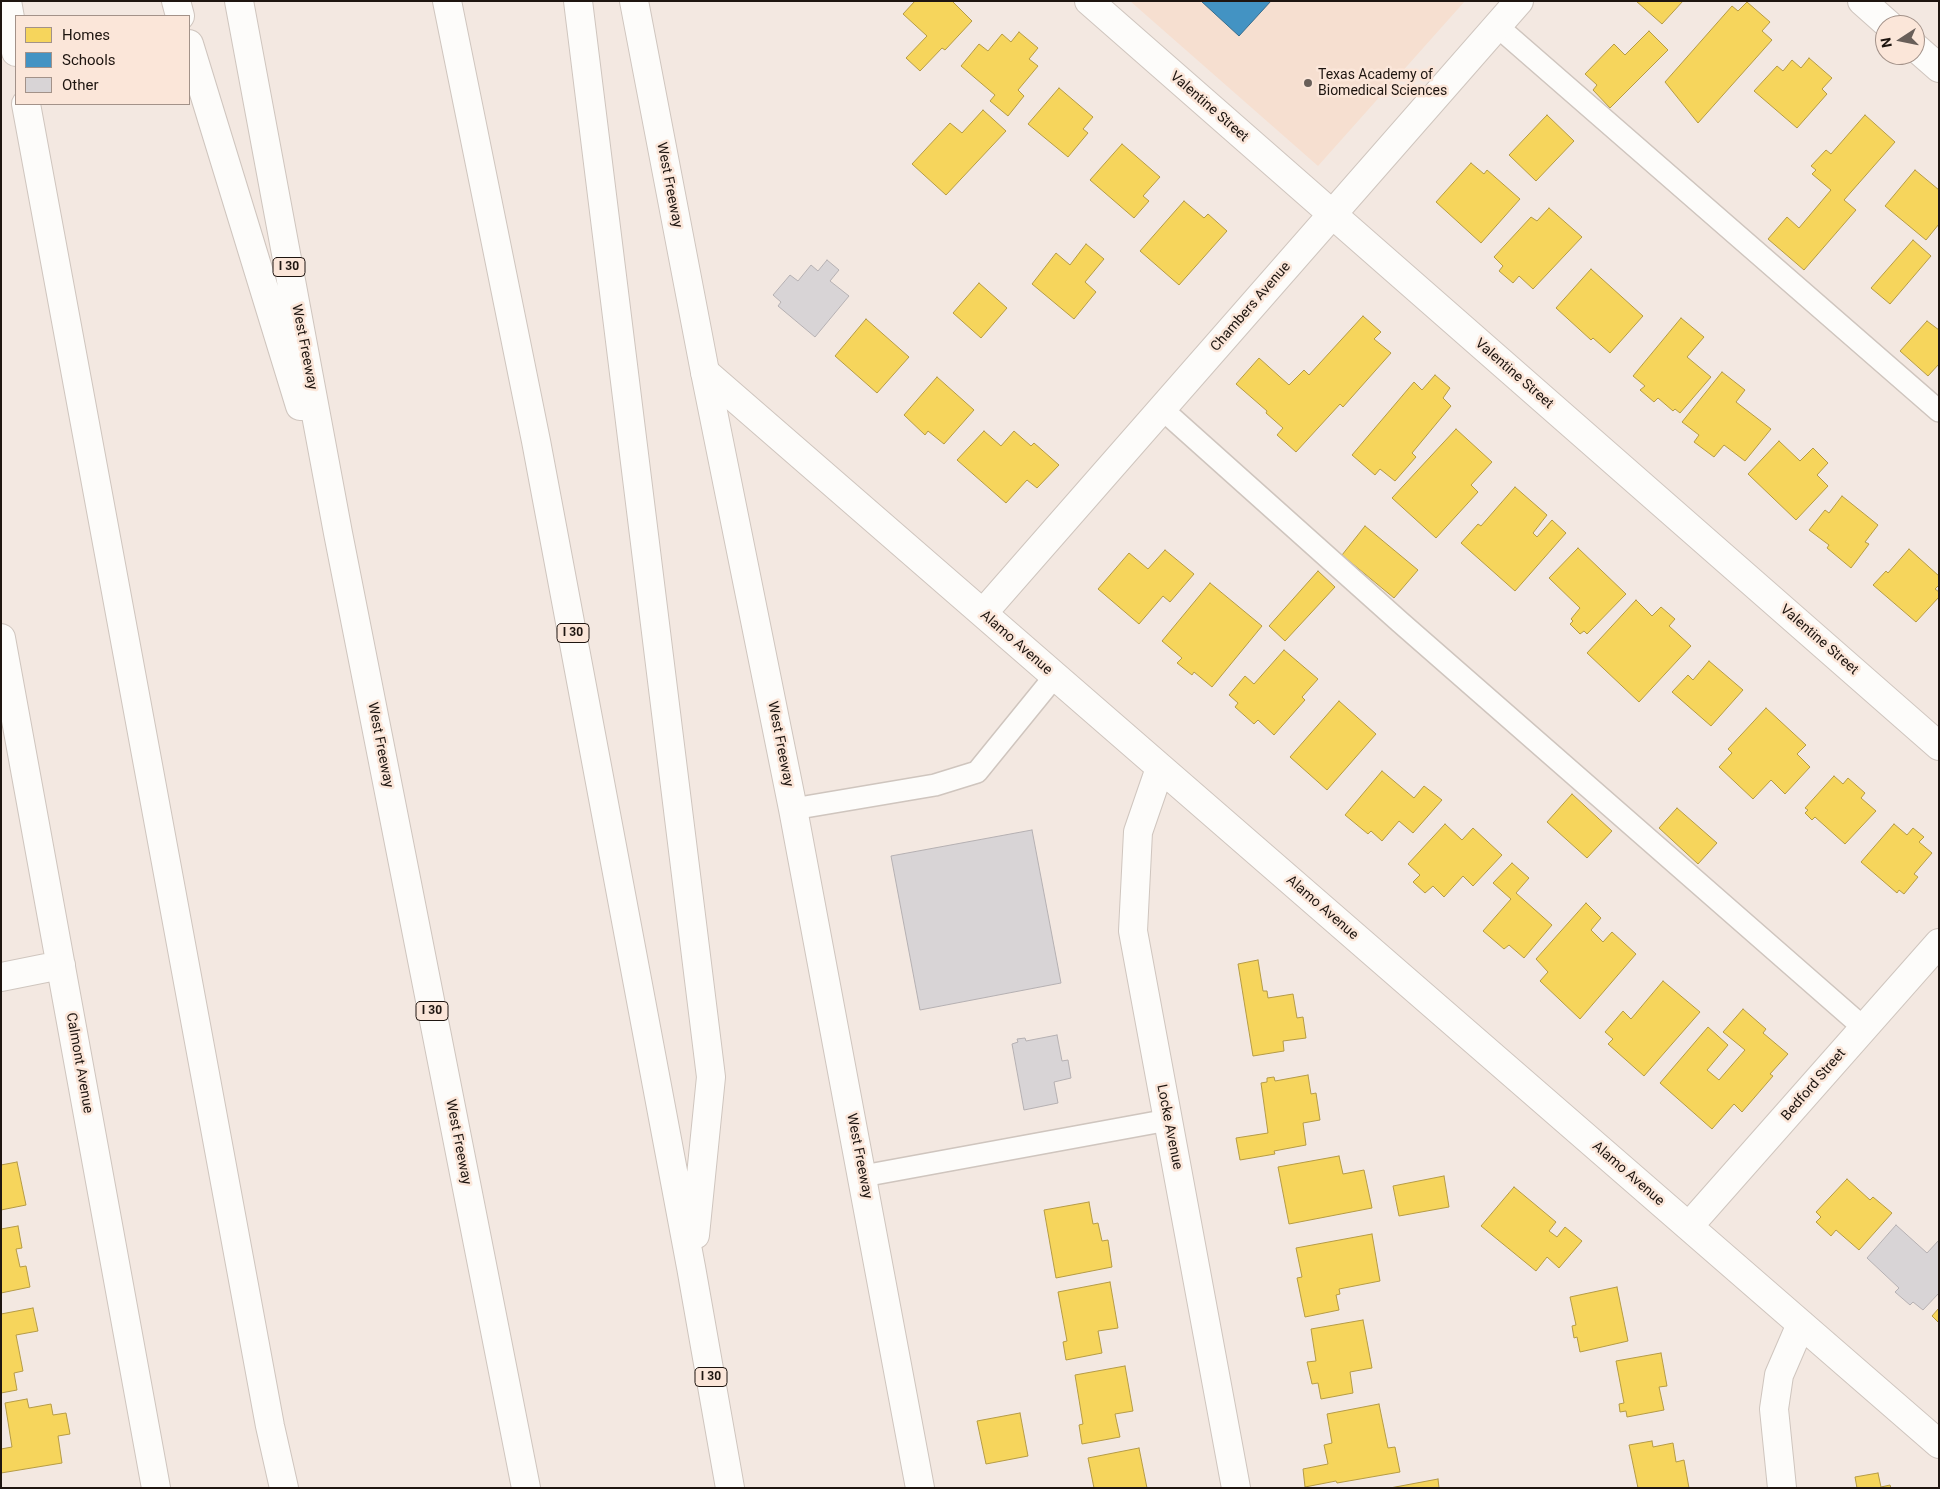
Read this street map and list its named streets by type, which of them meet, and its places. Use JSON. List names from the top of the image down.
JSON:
{
  "streets": {
    "main road": [
      "Valentine Street",
      "West Freeway",
      "I 30",
      "Chambers Avenue",
      "Alamo Avenue",
      "Calmont Avenue",
      "Bedford Street",
      "Locke Avenue"
    ]
  },
  "crossings": [
    ["Valentine Street", "Chambers Avenue"],
    ["West Freeway", "Alamo Avenue"],
    ["Chambers Avenue", "Alamo Avenue"],
    ["Alamo Avenue", "Bedford Street"],
    ["Alamo Avenue", "Locke Avenue"]
  ],
  "places": ["Texas Academy of Biomedical Sciences"],
  "legend": ["Homes", "Schools", "Other"],
  "north": "left"
}
